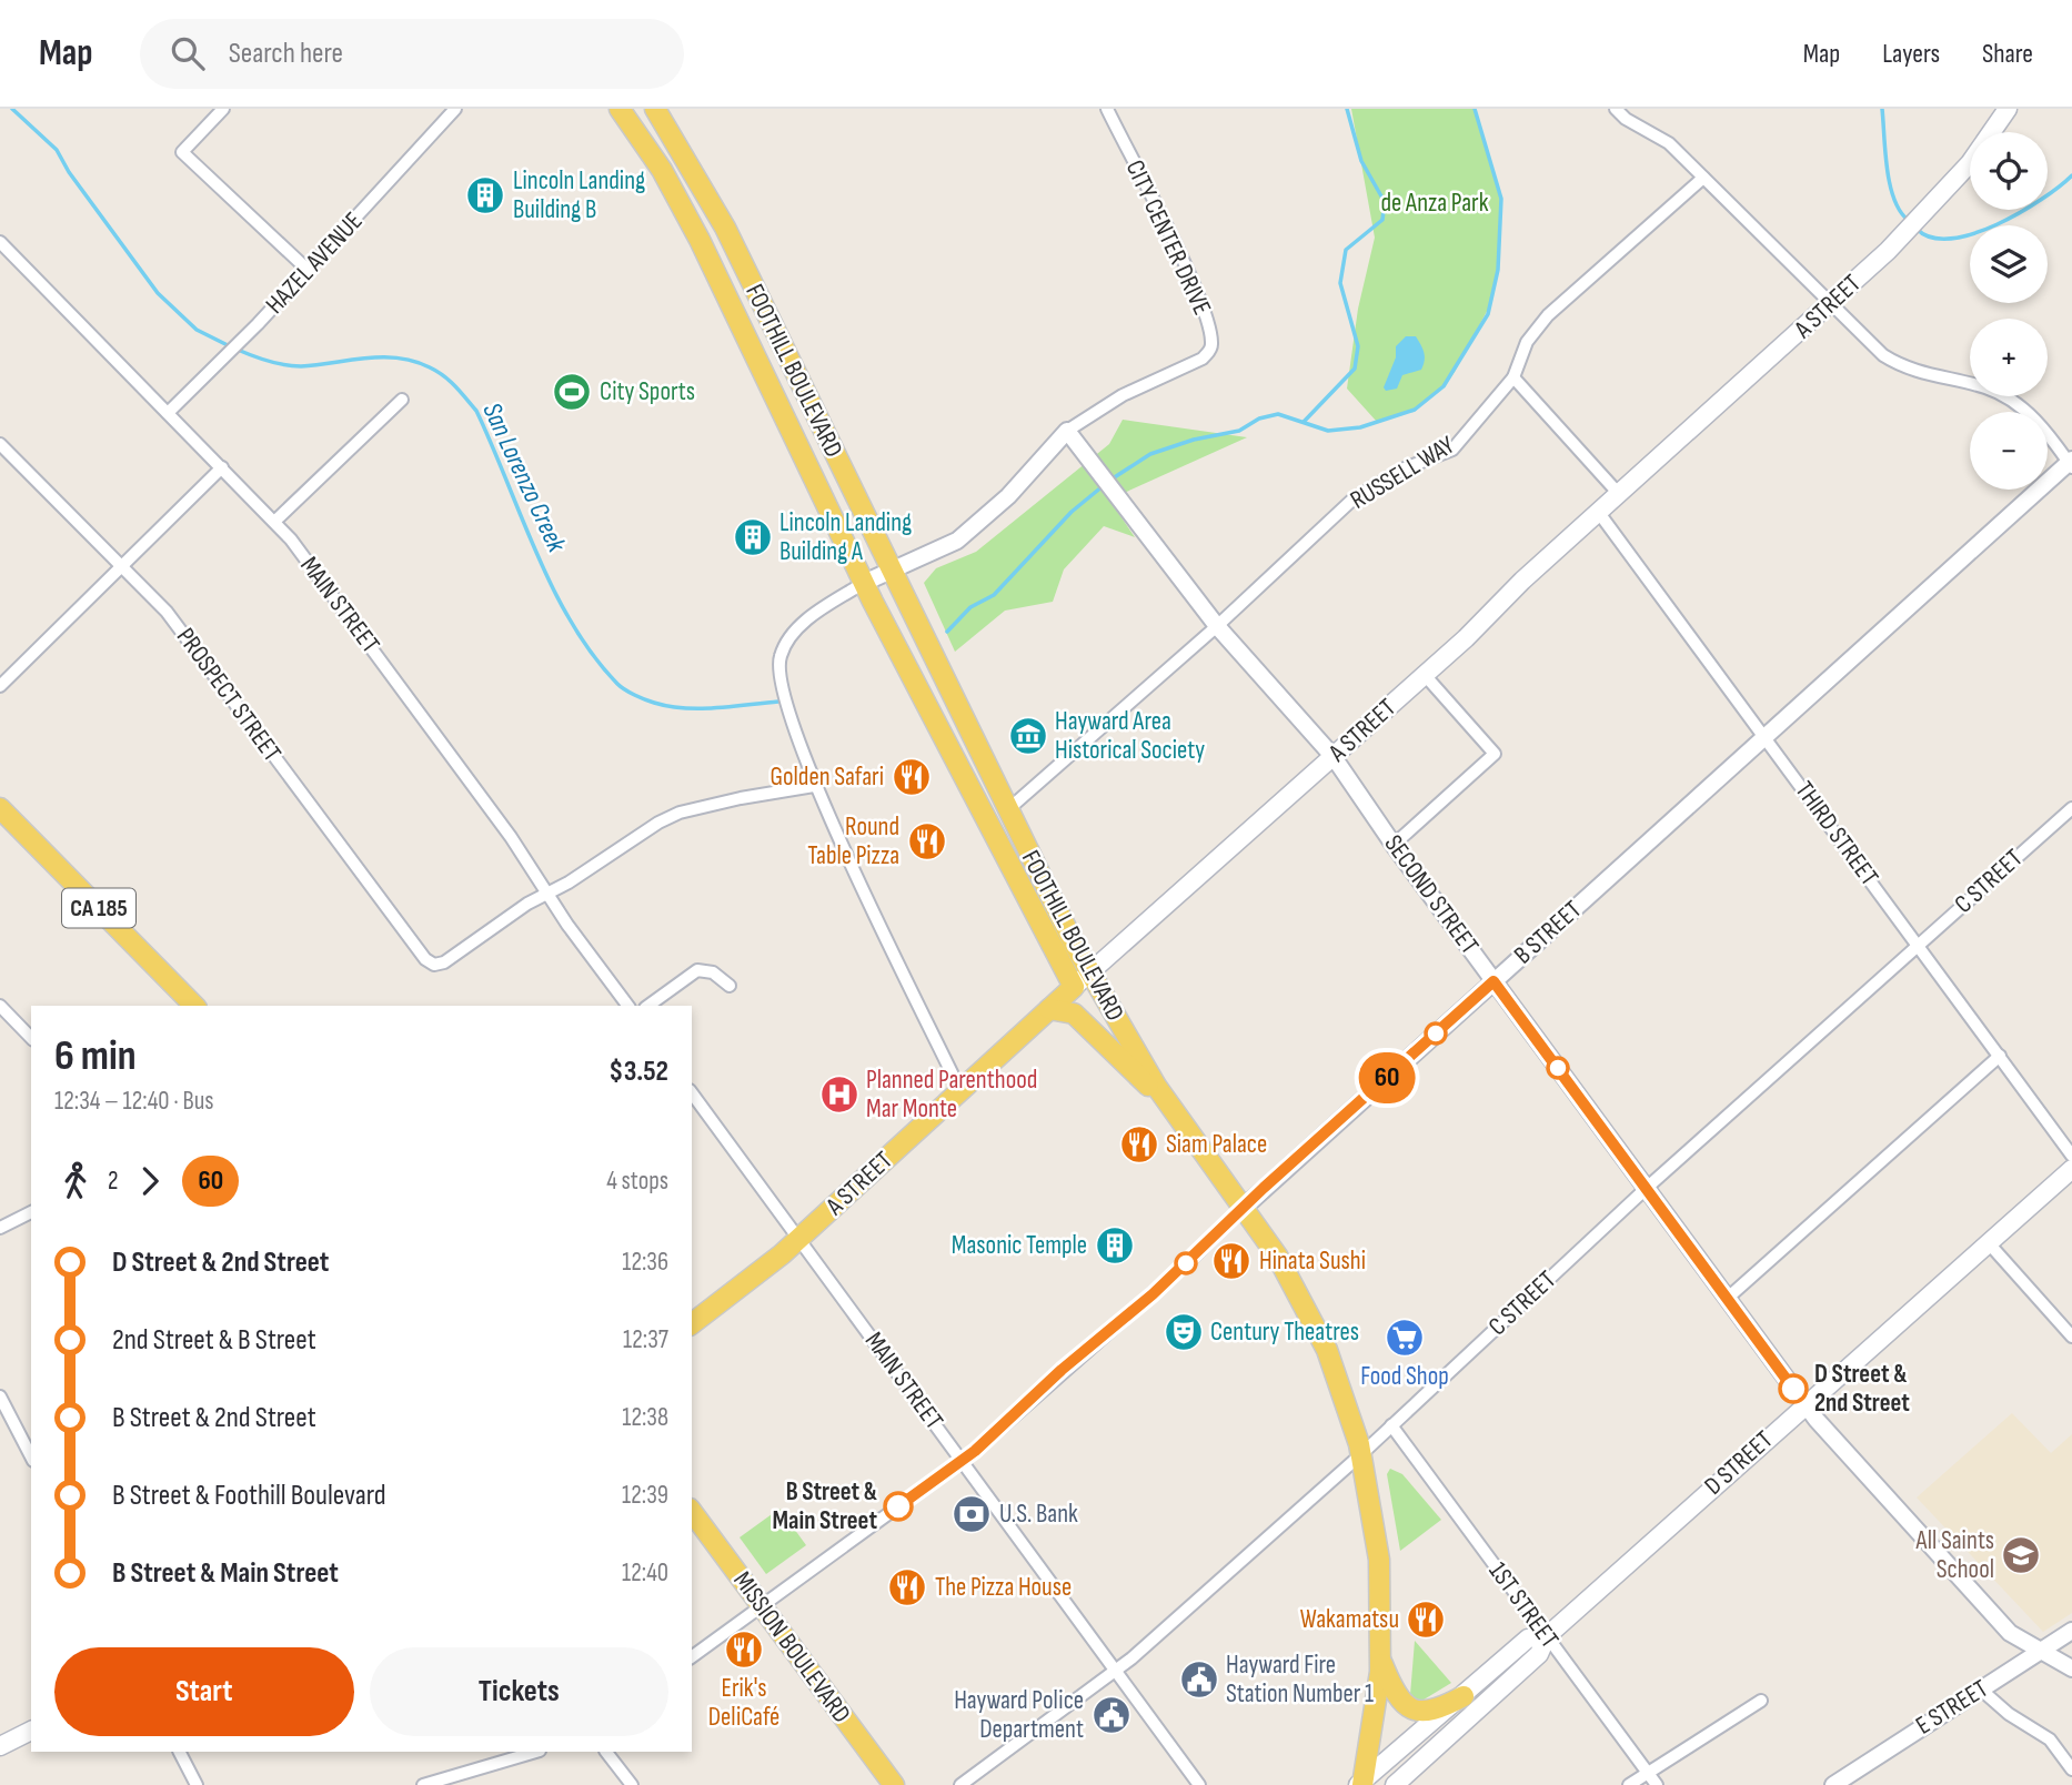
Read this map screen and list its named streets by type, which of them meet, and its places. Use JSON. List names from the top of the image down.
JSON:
{
  "streets": {
    "main road": [
      "A STREET",
      "FOOTHILL BOULEVARD",
      "CA 185",
      "D STREET",
      "MISSION BOULEVARD"
    ],
    "street": [
      "CITY CENTER DRIVE",
      "HAZEL AVENUE",
      "RUSSELL WAY",
      "MAIN STREET",
      "PROSPECT STREET",
      "THIRD STREET",
      "C STREET",
      "SECOND STREET",
      "B STREET",
      "1ST STREET",
      "E STREET"
    ]
  },
  "crossings": [
    ["CITY CENTER DRIVE", "A STREET"],
    ["CITY CENTER DRIVE", "FOOTHILL BOULEVARD"],
    ["CITY CENTER DRIVE", "SECOND STREET"],
    ["HAZEL AVENUE", "MAIN STREET"],
    ["A STREET", "FOOTHILL BOULEVARD"],
    ["A STREET", "MAIN STREET"],
    ["A STREET", "THIRD STREET"],
    ["A STREET", "SECOND STREET"],
    ["FOOTHILL BOULEVARD", "RUSSELL WAY"],
    ["FOOTHILL BOULEVARD", "C STREET"],
    ["FOOTHILL BOULEVARD", "B STREET"],
    ["FOOTHILL BOULEVARD", "D STREET"],
    ["RUSSELL WAY", "SECOND STREET"],
    ["MAIN STREET", "PROSPECT STREET"],
    ["MAIN STREET", "C STREET"],
    ["MAIN STREET", "B STREET"],
    ["THIRD STREET", "C STREET"],
    ["THIRD STREET", "B STREET"],
    ["C STREET", "SECOND STREET"],
    ["C STREET", "1ST STREET"],
    ["SECOND STREET", "B STREET"],
    ["SECOND STREET", "D STREET"],
    ["SECOND STREET", "E STREET"],
    ["B STREET", "MISSION BOULEVARD"],
    ["D STREET", "1ST STREET"]
  ],
  "water": ["San Lorenzo Creek"],
  "parks": ["de Anza Park"],
  "places": {
    "building": ["Lincoln Landing Building B", "Lincoln Landing Building A", "Masonic Temple"],
    "sports": ["City Sports"],
    "museum": ["Hayward Area Historical Society"],
    "restaurant": [
      "Golden Safari",
      "Round Table Pizza",
      "Siam Palace",
      "Hinata Sushi",
      "The Pizza House",
      "Wakamatsu",
      "Erik's DeliCafé"
    ],
    "hospital": ["Planned Parenthood Mar Monte"],
    "theatre": ["Century Theatres"],
    "supermarket": ["Food Shop"],
    "other": ["D Street & 2nd Street", "B Street & Main Street"],
    "bank": ["U.S. Bank"],
    "school or university": ["All Saints School"],
    "public building": ["Hayward Fire Station Number 1", "Hayward Police Department"]
  },
  "lines": ["bus line 60"],
  "page": {
    "header": "Map",
    "search": "Search here",
    "nav": ["Map", "Layers", "Share"],
    "on_map": "60",
    "map_buttons": ["+", "−"],
    "heading": ["6 min", "12:34 – 12:40 · Bus", "$3.52"],
    "legs": ["2", "60", "4 stops"],
    "list": [
      {
        "name": "D Street & 2nd Street",
        "value": "12:36"
      },
      {
        "name": "2nd Street & B Street",
        "value": "12:37"
      },
      {
        "name": "B Street & 2nd Street",
        "value": "12:38"
      },
      {
        "name": "B Street & Foothill Boulevard",
        "value": "12:39"
      },
      {
        "name": "B Street & Main Street",
        "value": "12:40"
      }
    ],
    "buttons": ["Start", "Tickets"]
  }
}
